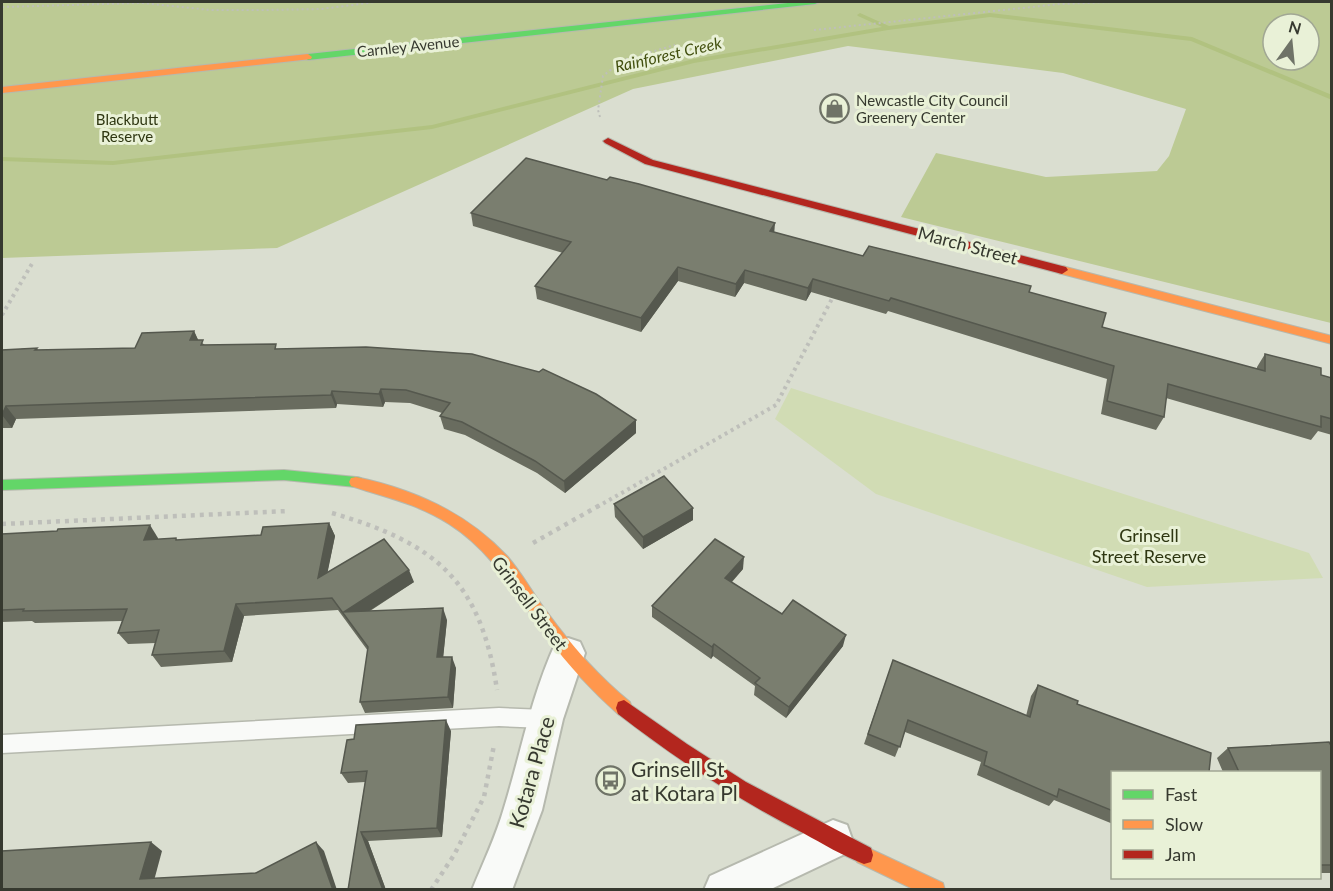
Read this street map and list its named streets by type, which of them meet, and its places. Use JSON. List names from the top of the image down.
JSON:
{
  "streets": {
    "street": [
      "Carnley Avenue",
      "March Street",
      "Grinsell Street",
      "Kotara Place"
    ]
  },
  "crossings": [
    ["Grinsell Street", "Kotara Place"]
  ],
  "water": ["Rainforest Creek"],
  "parks": ["Blackbutt Reserve", "Grinsell Street Reserve"],
  "places": {
    "shop": ["Newcastle City Council Greenery Center"],
    "bus stop": ["Grinsell St at Kotara Pl"]
  },
  "legend": ["Fast", "Slow", "Jam"],
  "north": "top"
}
